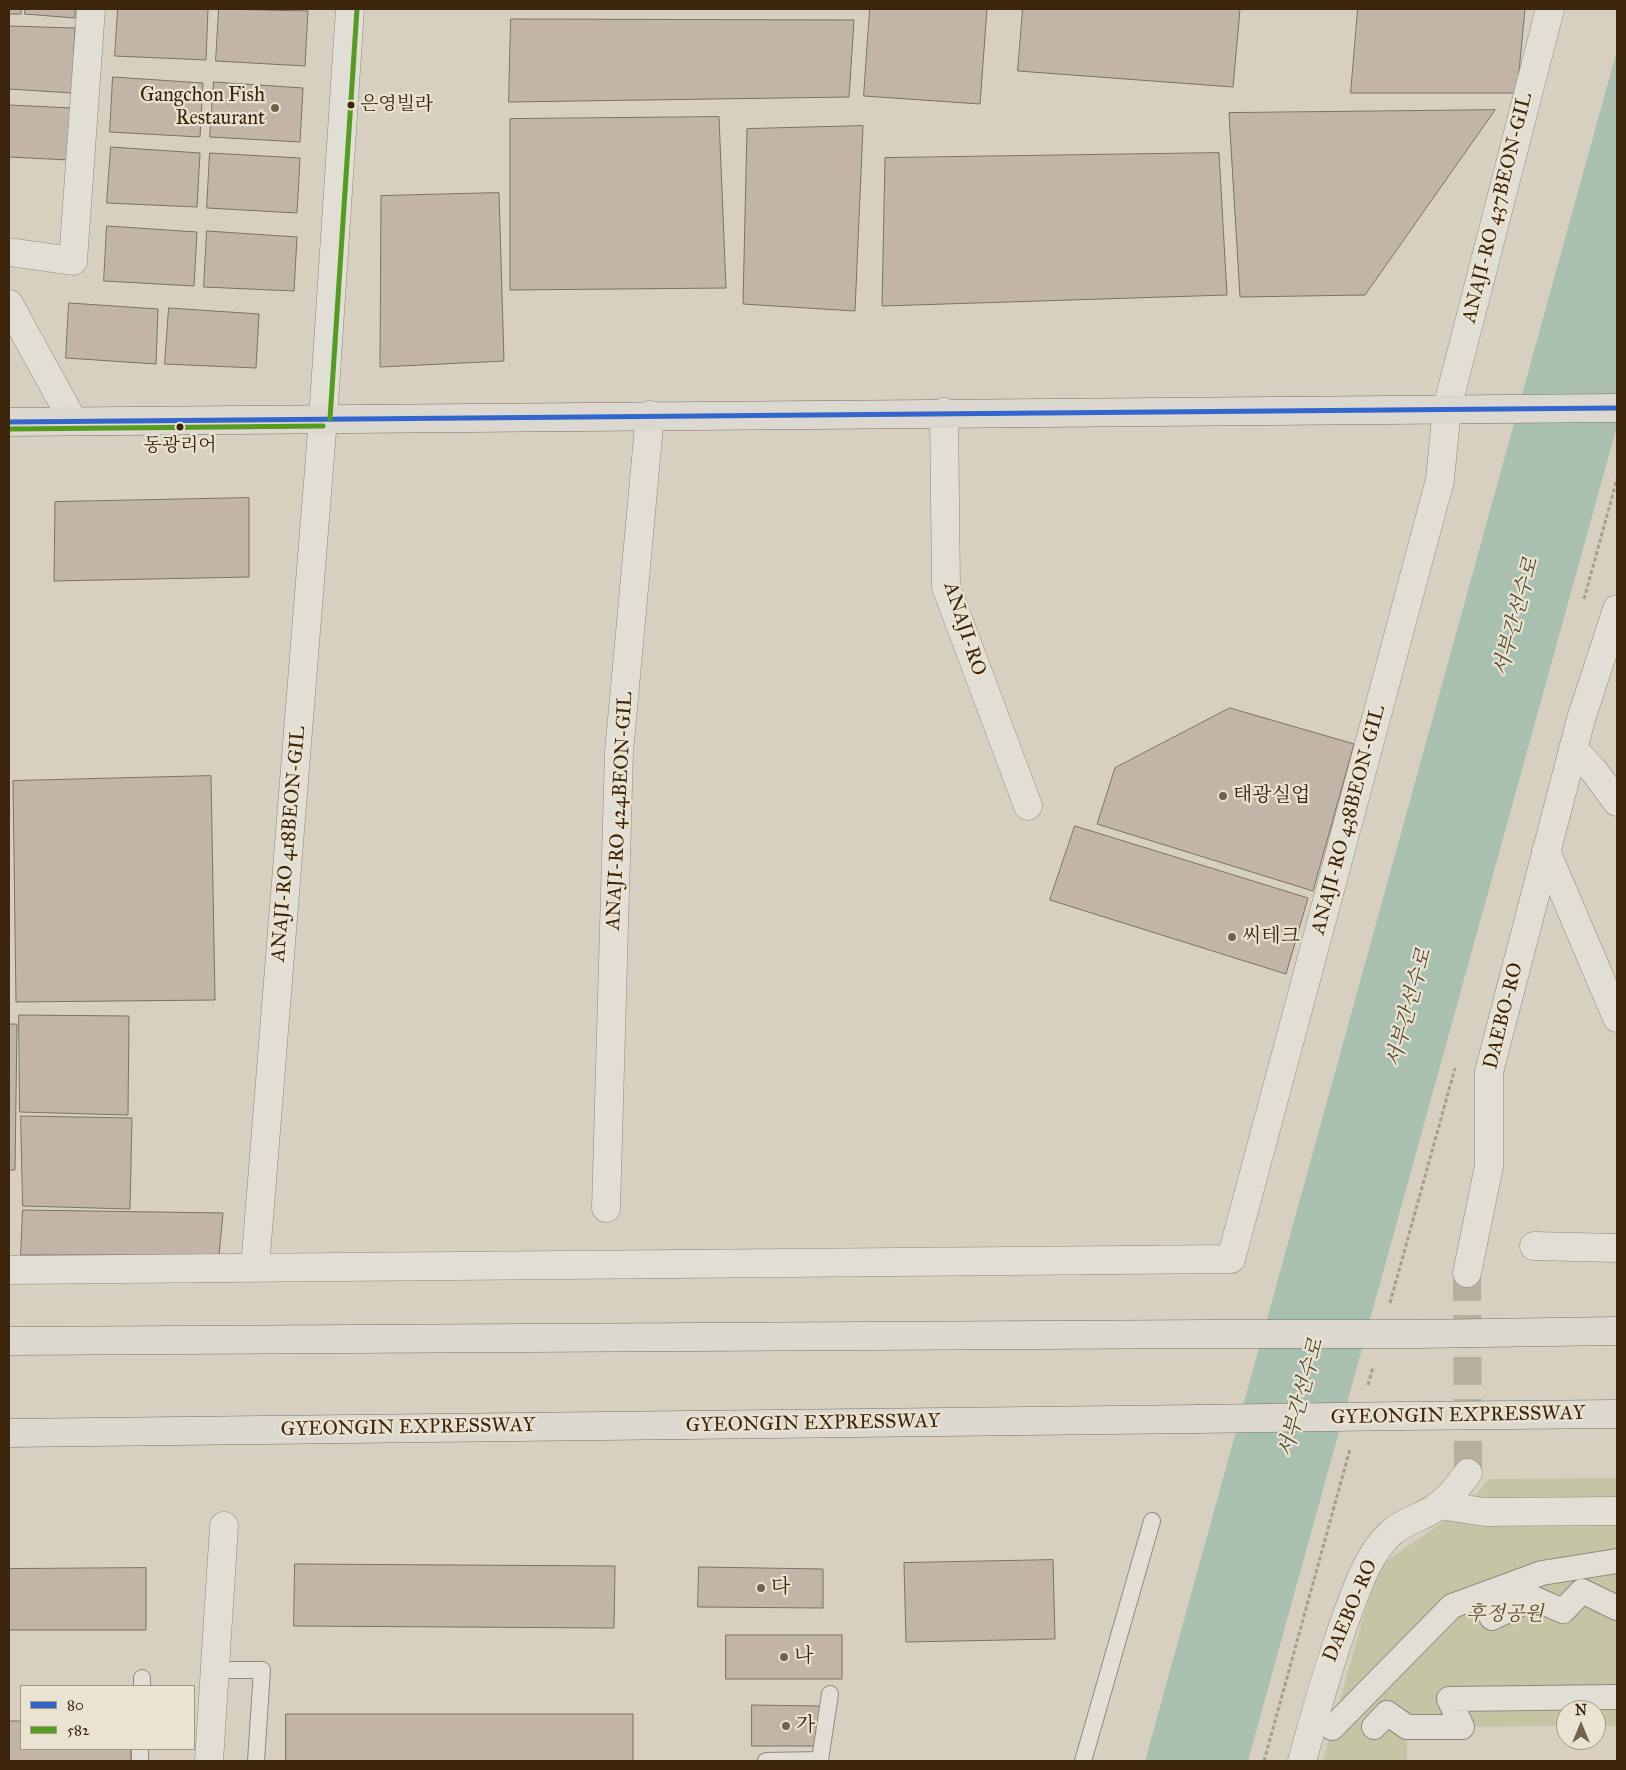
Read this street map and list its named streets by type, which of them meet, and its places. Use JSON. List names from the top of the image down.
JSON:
{
  "streets": {
    "main road": ["GYEONGIN EXPRESSWAY"],
    "street": [
      "ANAJI-RO 437BEON-GIL",
      "ANAJI-RO",
      "ANAJI-RO 424BEON-GIL",
      "ANAJI-RO 438BEON-GIL",
      "ANAJI-RO 418BEON-GIL",
      "DAEBO-RO"
    ]
  },
  "crossings": [
    ["ANAJI-RO 437BEON-GIL", "ANAJI-RO 438BEON-GIL"],
    ["ANAJI-RO 438BEON-GIL", "ANAJI-RO 418BEON-GIL"]
  ],
  "water": ["서부간선수로"],
  "parks": ["후정공원"],
  "places": [
    "은영빌라",
    "Gangchon Fish Restaurant",
    "동광리어",
    "태광실업",
    "씨테크",
    "다",
    "나",
    "가"
  ],
  "lines": ["transit line 582", "transit line 80"],
  "legend": ["80", "582"],
  "north": "top"
}
